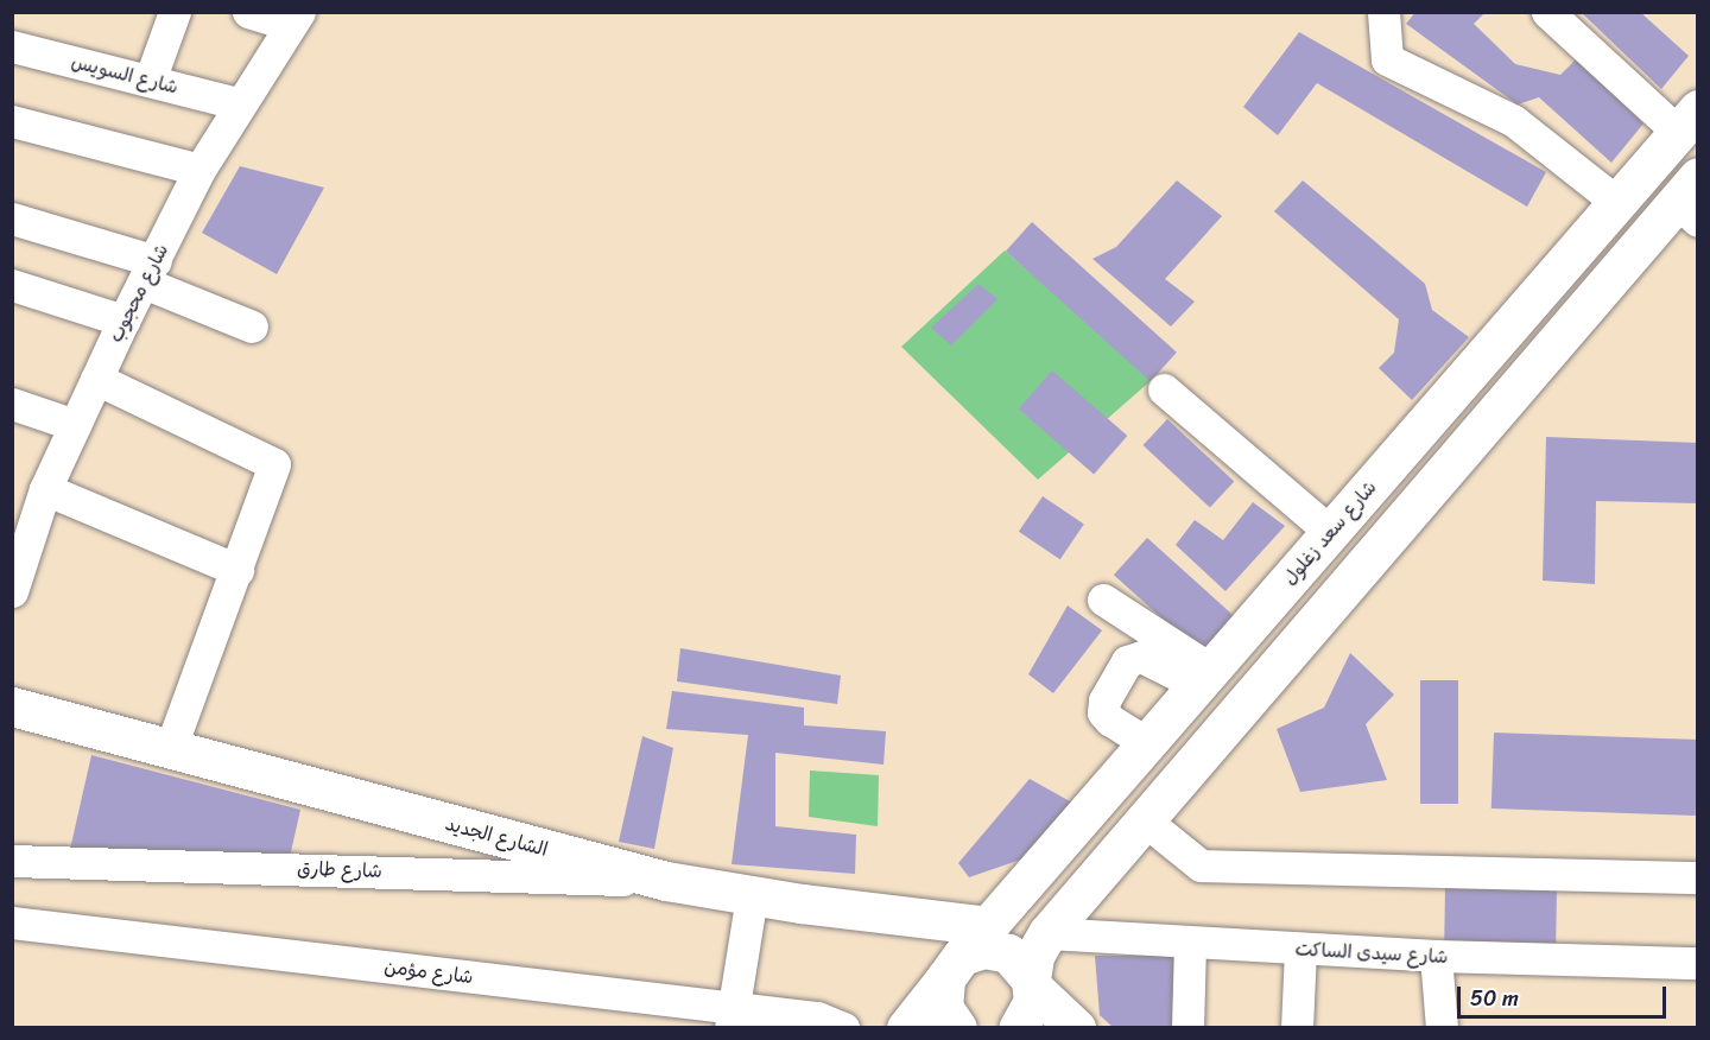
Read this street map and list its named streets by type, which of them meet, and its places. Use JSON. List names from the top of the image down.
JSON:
{
  "streets": {
    "main road": ["شارع سعد زغلول", "الشارع الجديد"],
    "street": [
      "شارع السويس",
      "شارع محجوب",
      "شارع طارق",
      "شارع سيدى الساكت",
      "شارع مؤمن"
    ]
  },
  "crossings": [
    ["شارع السويس", "شارع محجوب"],
    ["شارع سعد زغلول", "الشارع الجديد"],
    ["الشارع الجديد", "شارع طارق"]
  ],
  "scale_bar": "50 m"
}
